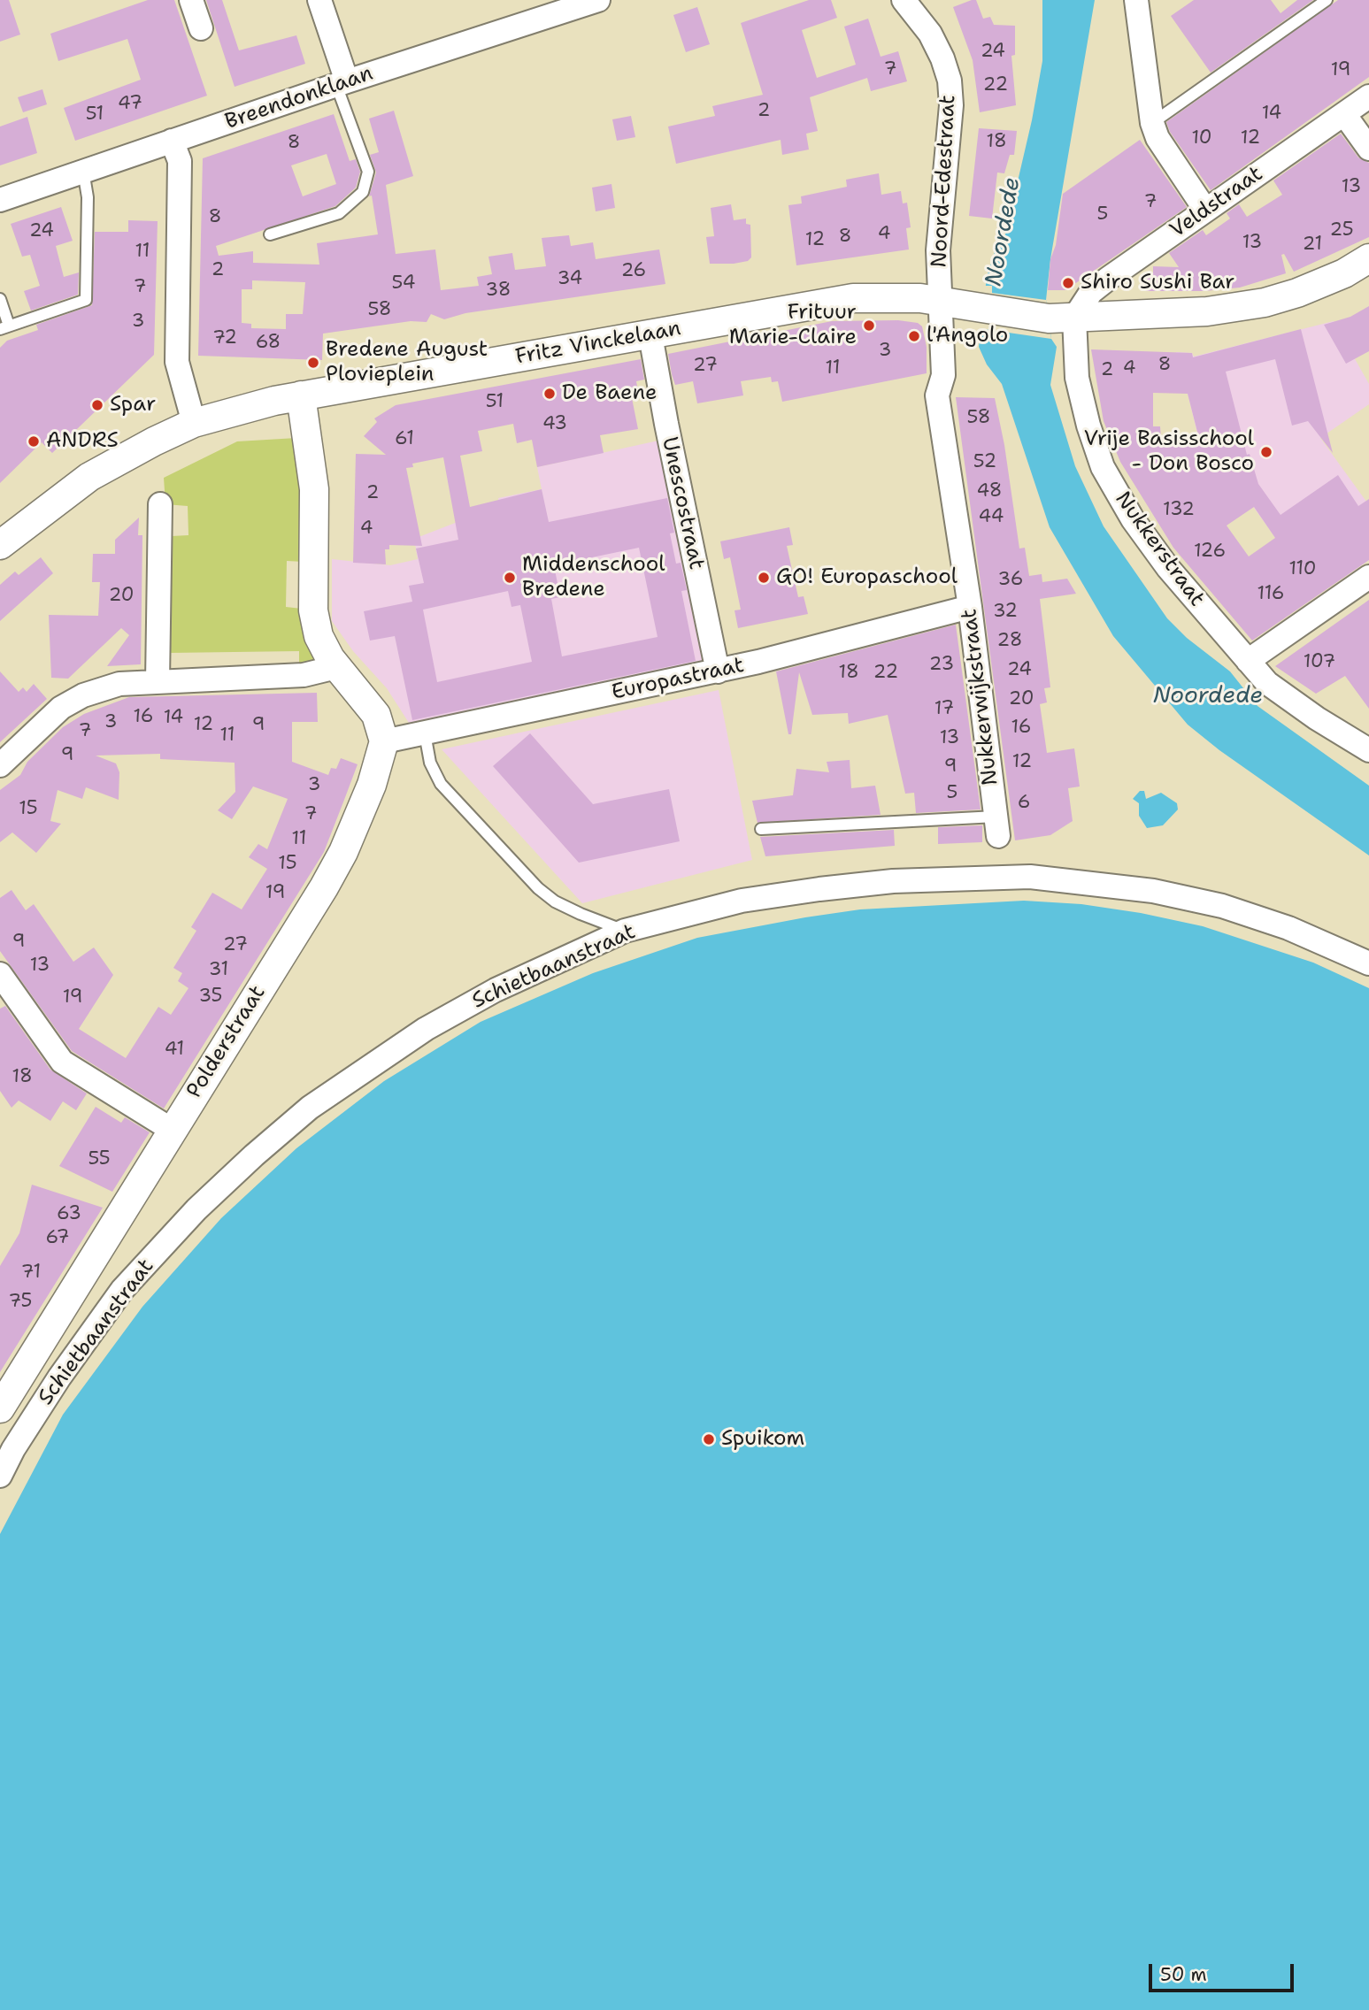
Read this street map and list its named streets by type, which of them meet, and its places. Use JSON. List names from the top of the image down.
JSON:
{
  "streets": {
    "street": [
      "Breendonklaan",
      "Noord-Edestraat",
      "Veldstraat",
      "Fritz Vinckelaan",
      "Unescostraat",
      "Nukkerstraat",
      "Europastraat",
      "Nukkerwijkstraat",
      "Schietbaanstraat",
      "Polderstraat"
    ]
  },
  "crossings": [
    ["Noord-Edestraat", "Fritz Vinckelaan"],
    ["Noord-Edestraat", "Nukkerwijkstraat"],
    ["Veldstraat", "Fritz Vinckelaan"],
    ["Veldstraat", "Nukkerstraat"],
    ["Fritz Vinckelaan", "Unescostraat"],
    ["Fritz Vinckelaan", "Nukkerstraat"],
    ["Fritz Vinckelaan", "Nukkerwijkstraat"],
    ["Unescostraat", "Europastraat"],
    ["Europastraat", "Nukkerwijkstraat"],
    ["Europastraat", "Polderstraat"]
  ],
  "water": ["Noordede"],
  "places": [
    "Shiro Sushi Bar",
    "Frituur Marie-Claire",
    "l'Angolo",
    "Bredene August Plovieplein",
    "De Baene",
    "Spar",
    "ANDRS",
    "Vrije Basisschool - Don Bosco",
    "Middenschool Bredene",
    "GO! Europaschool",
    "Spuikom"
  ],
  "house_numbers": [
    "24",
    "7",
    "19",
    "22",
    "47",
    "2",
    "14",
    "51",
    "10",
    "12",
    "18",
    "8",
    "13",
    "7",
    "5",
    "8",
    "25",
    "24",
    "4",
    "8",
    "12",
    "13",
    "21",
    "11",
    "2",
    "26",
    "34",
    "54",
    "7",
    "38",
    "58",
    "3",
    "72",
    "68",
    "3",
    "8",
    "27",
    "11",
    "4",
    "2",
    "51",
    "58",
    "43",
    "61",
    "52",
    "48",
    "2",
    "132",
    "44",
    "4",
    "126",
    "110",
    "36",
    "116",
    "20",
    "32",
    "28",
    "107",
    "23",
    "24",
    "18",
    "22",
    "20",
    "17",
    "16",
    "14",
    "3",
    "12",
    "9",
    "16",
    "7",
    "11",
    "13",
    "9",
    "12",
    "9",
    "3",
    "5",
    "6",
    "15",
    "7",
    "11",
    "15",
    "19",
    "9",
    "27",
    "13",
    "31",
    "35",
    "19",
    "41",
    "18",
    "55",
    "63",
    "67",
    "71",
    "75"
  ],
  "scale_bar": "50 m"
}
